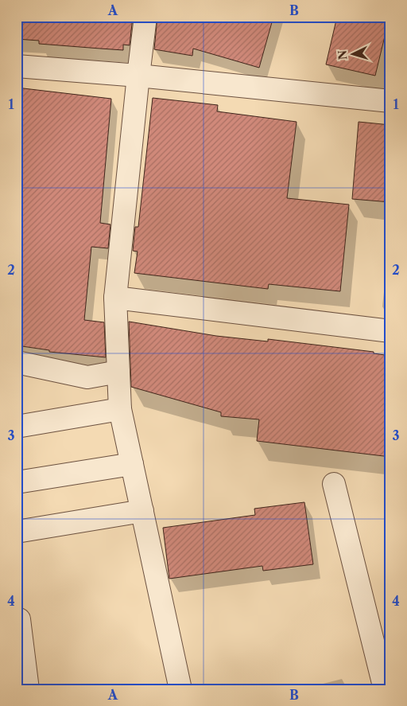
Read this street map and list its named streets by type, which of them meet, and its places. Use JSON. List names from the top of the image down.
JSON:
{
  "north": "left",
  "grid": {
    "columns": ["A", "B"],
    "rows": [
      "1",
      "2",
      "3",
      "4"
    ]
  }
}
